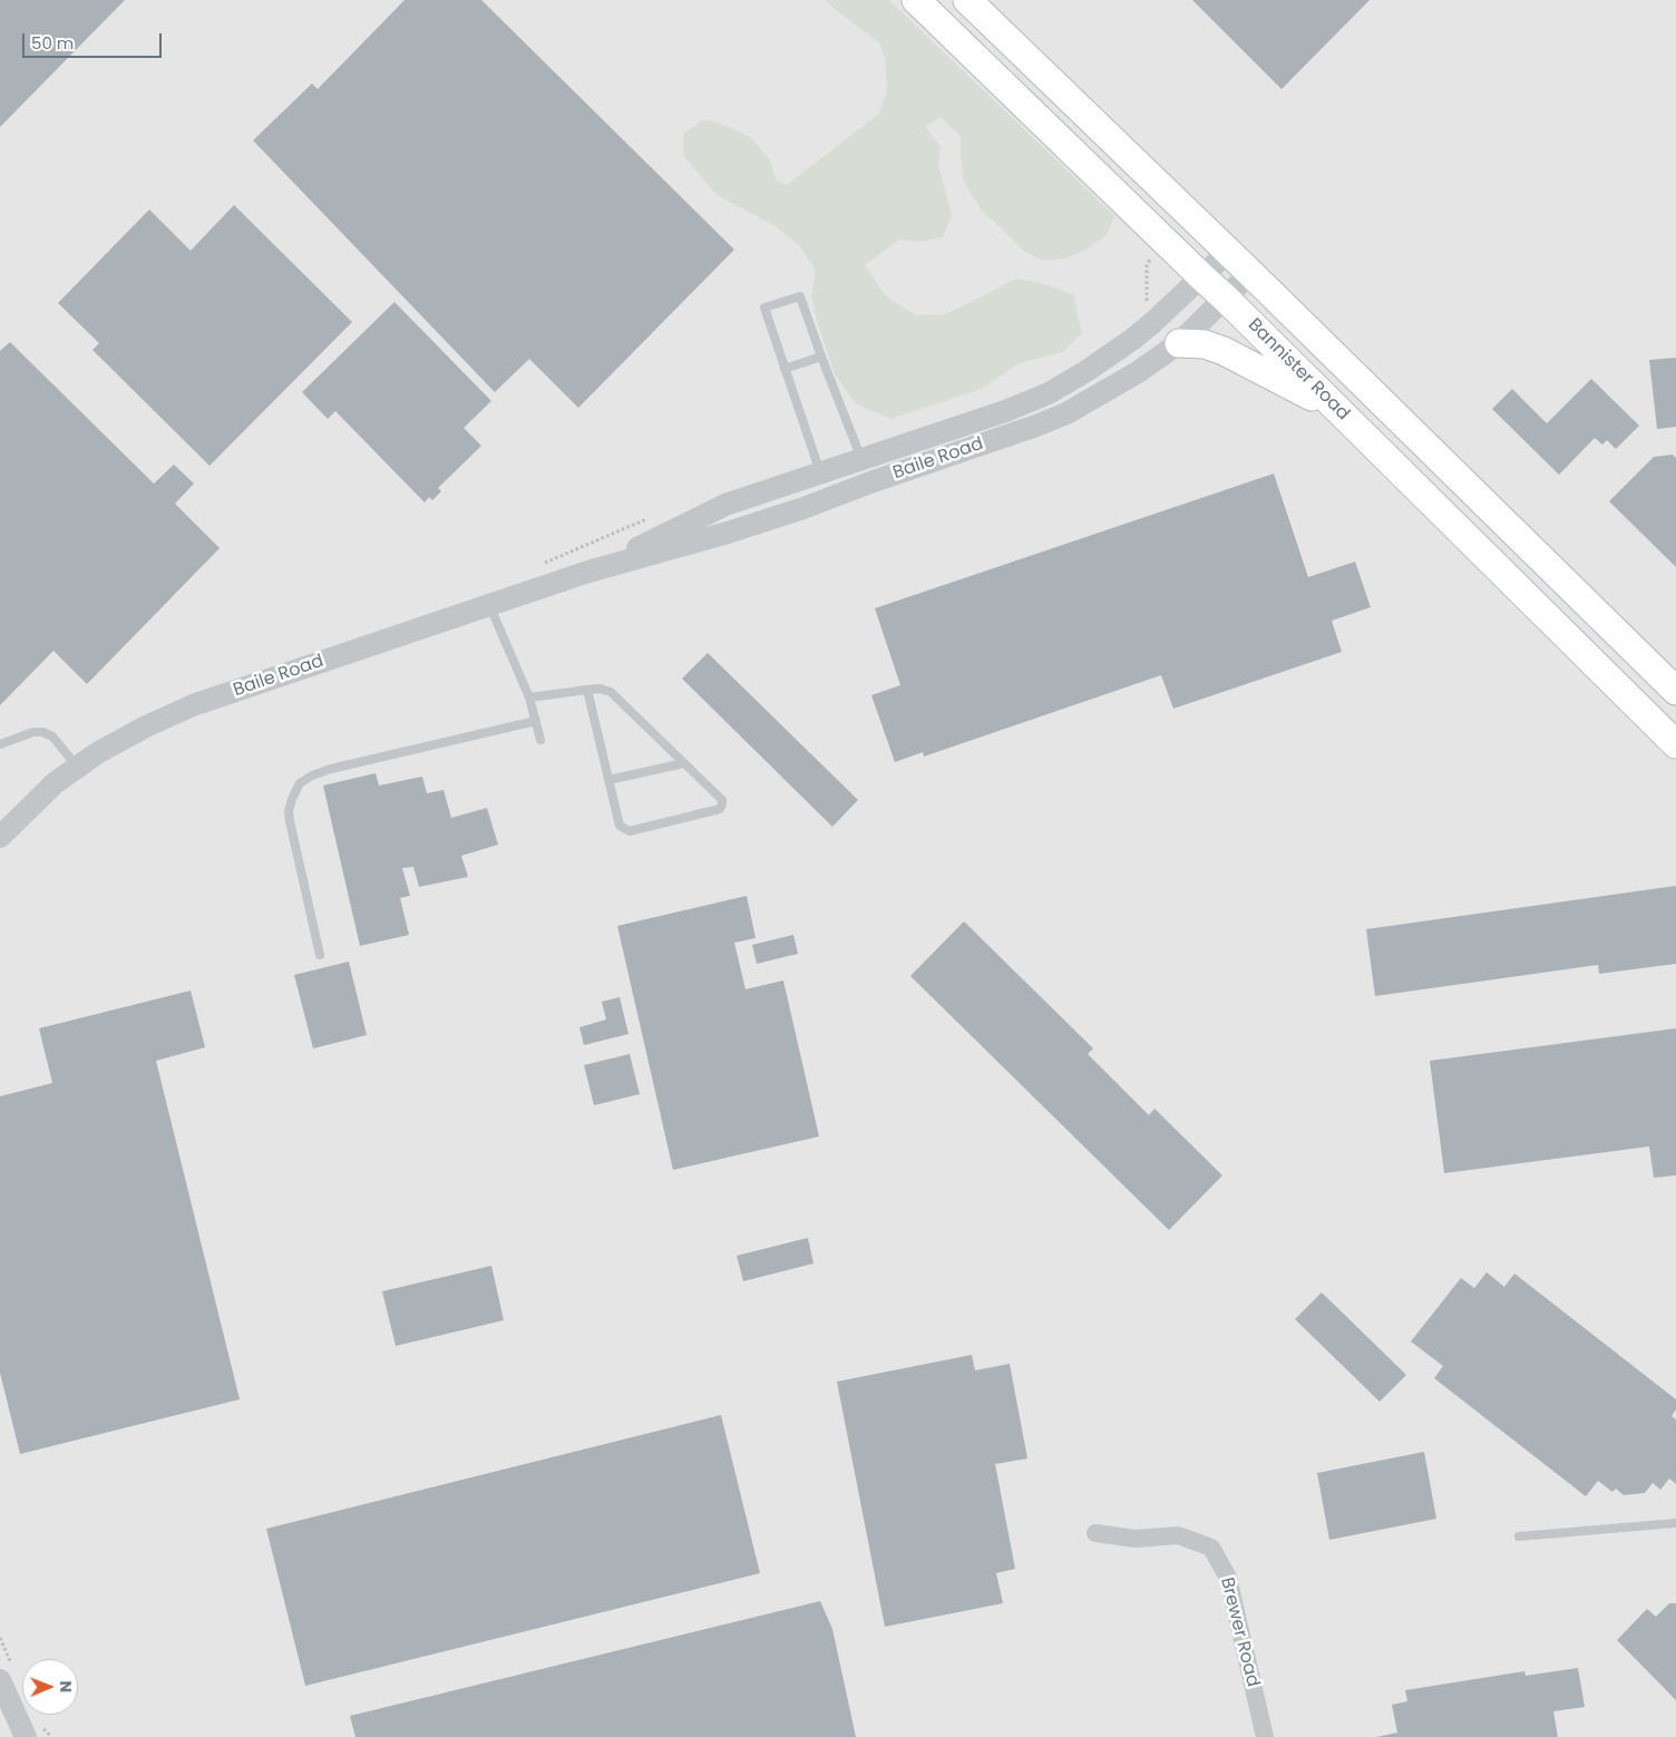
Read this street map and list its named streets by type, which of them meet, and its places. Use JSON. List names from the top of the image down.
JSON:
{
  "streets": {
    "main road": ["Bannister Road"],
    "street": ["Baile Road", "Brewer Road"]
  },
  "crossings": [
    ["Bannister Road", "Baile Road"]
  ],
  "scale_bar": "50 m",
  "north": "right"
}
